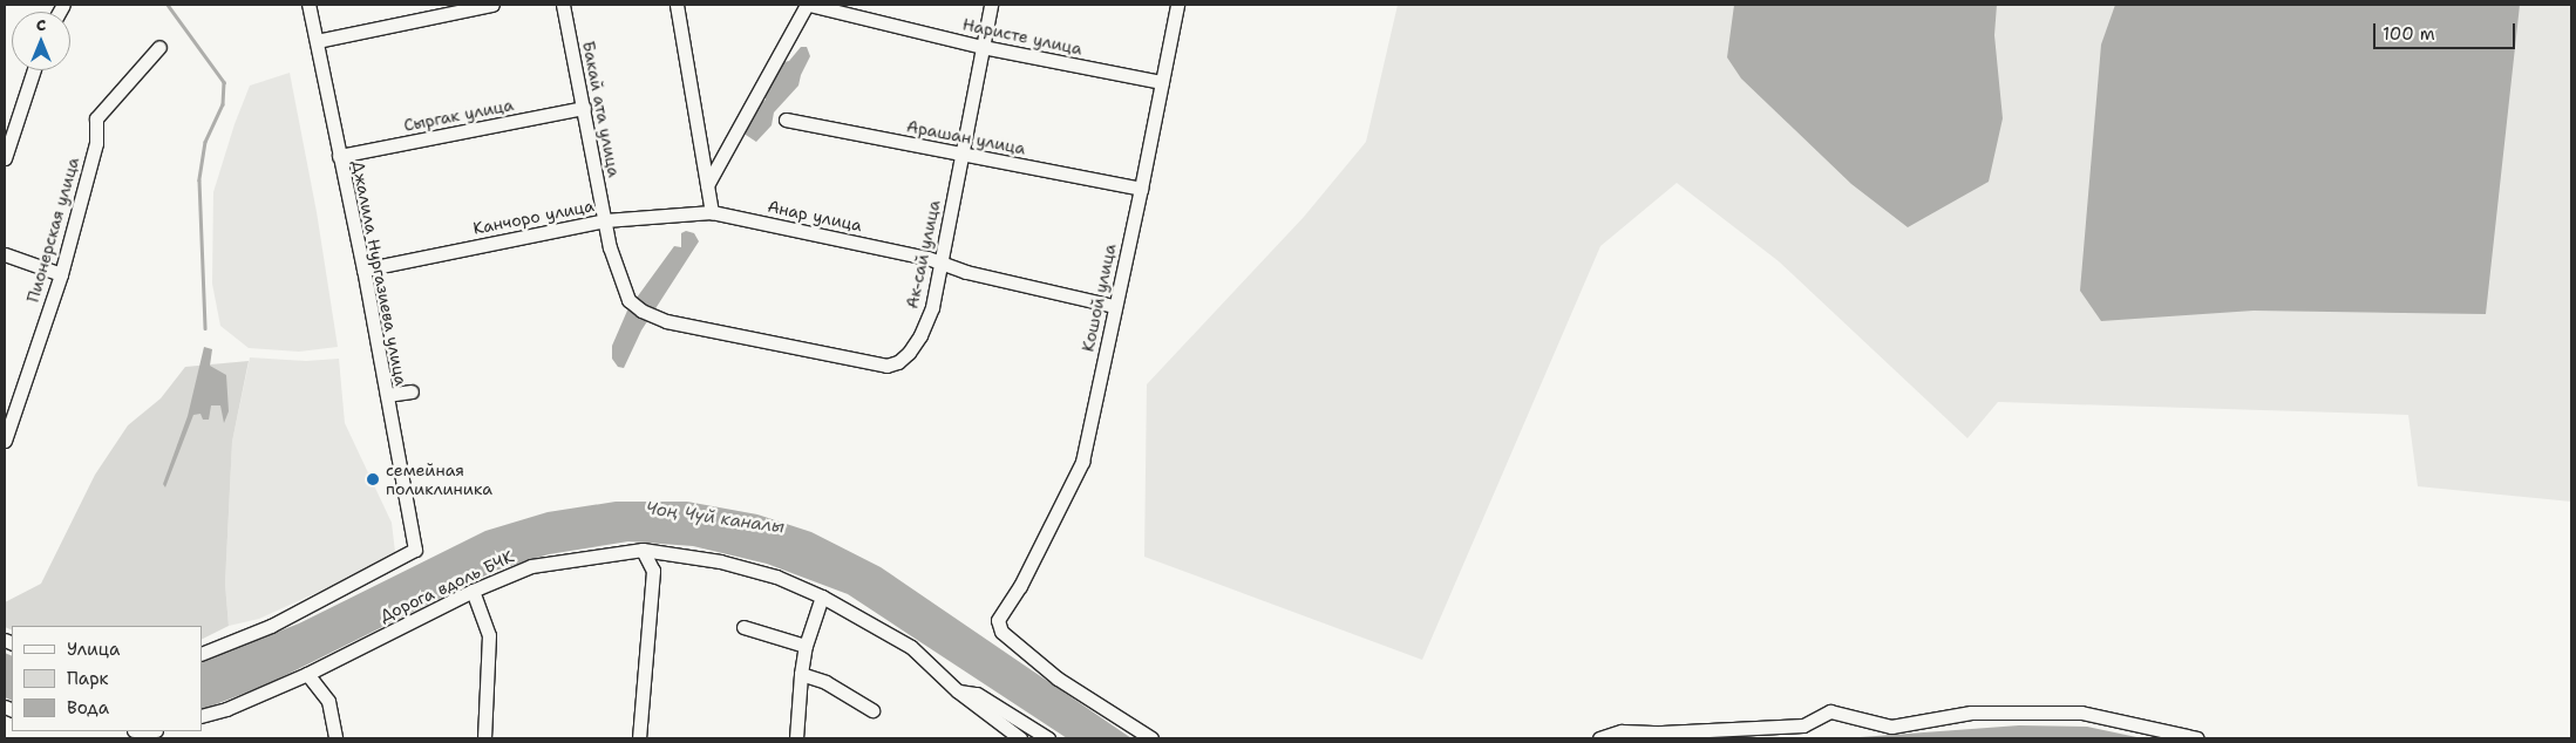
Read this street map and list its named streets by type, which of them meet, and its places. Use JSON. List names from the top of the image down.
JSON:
{
  "streets": {
    "street": [
      "Наристе улица",
      "Бакай ата улица",
      "Сыргак улица",
      "Арашан улица",
      "Анар улица",
      "Канчоро улица",
      "Пионерская улица",
      "Ак-сай улица",
      "Джалила Нургазиева улица",
      "Кошой улица",
      "Дорога вдоль БЧК"
    ]
  },
  "crossings": [
    ["Наристе улица", "Ак-сай улица"],
    ["Наристе улица", "Кошой улица"],
    ["Бакай ата улица", "Сыргак улица"],
    ["Бакай ата улица", "Канчоро улица"],
    ["Бакай ата улица", "Ак-сай улица"],
    ["Сыргак улица", "Джалила Нургазиева улица"],
    ["Арашан улица", "Ак-сай улица"],
    ["Арашан улица", "Кошой улица"],
    ["Анар улица", "Канчоро улица"],
    ["Анар улица", "Ак-сай улица"],
    ["Анар улица", "Кошой улица"],
    ["Канчоро улица", "Ак-сай улица"],
    ["Канчоро улица", "Джалила Нургазиева улица"]
  ],
  "water": ["Чоң Чүй каналы"],
  "places": ["семейная поликлиника"],
  "legend": ["Улица", "Парк", "Вода"],
  "scale_bar": "100 m",
  "north": "top"
}
